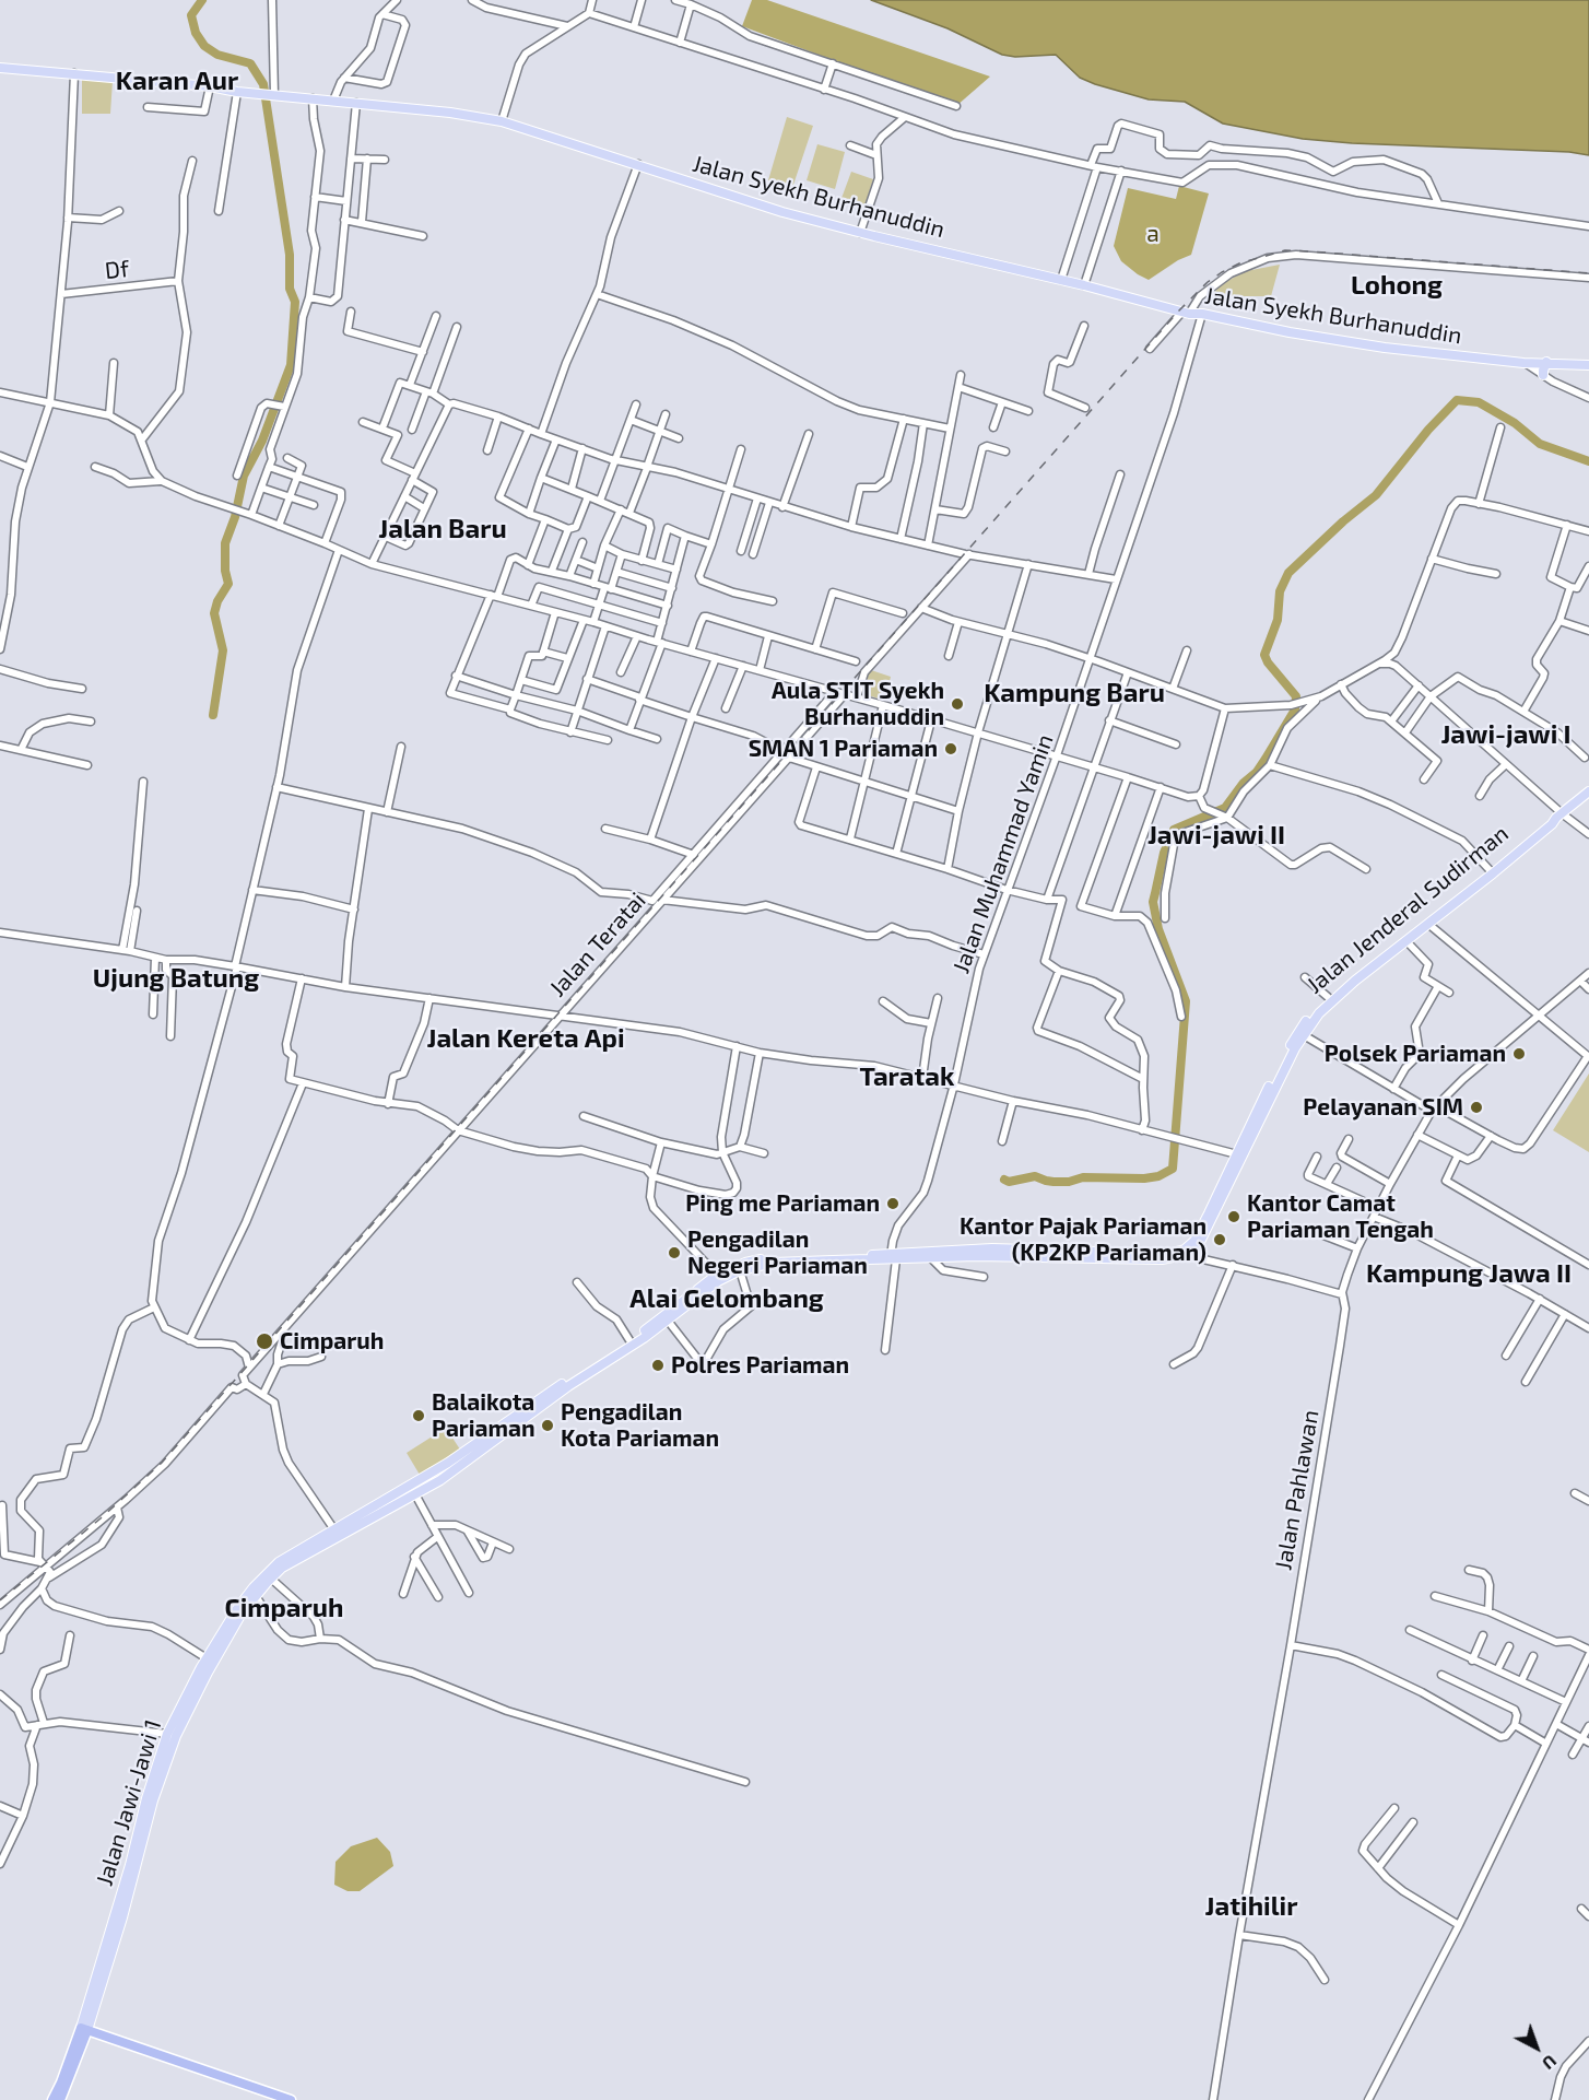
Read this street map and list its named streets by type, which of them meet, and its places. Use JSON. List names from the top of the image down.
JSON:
{
  "streets": {
    "main road": ["Jalan Syekh Burhanuddin", "Jalan Jenderal Sudirman", "Jalan Jawi-Jawi 1"],
    "street": [
      "Df",
      "Jalan Muhammad Yamin",
      "Jalan Teratai",
      "Jalan Pahlawan"
    ]
  },
  "crossings": [
    ["Jalan Syekh Burhanuddin", "Jalan Muhammad Yamin"]
  ],
  "districts": [
    "Karan Aur",
    "Lohong",
    "Jalan Baru",
    "Kampung Baru",
    "Jawi-jawi I",
    "Jawi-jawi II",
    "Ujung Batung",
    "Jalan Kereta Api",
    "Taratak",
    "Kampung Jawa II",
    "Alai Gelombang",
    "Cimparuh",
    "Jatihilir"
  ],
  "parks": ["a"],
  "places": [
    "Aula STIT Syekh Burhanuddin",
    "SMAN 1 Pariaman",
    "Polsek Pariaman",
    "Pelayanan SIM",
    "Ping me Pariaman",
    "Kantor Camat Pariaman Tengah",
    "Kantor Pajak Pariaman (KP2KP Pariaman)",
    "Pengadilan Negeri Pariaman",
    "Cimparuh",
    "Polres Pariaman",
    "Balaikota Pariaman",
    "Pengadilan Kota Pariaman"
  ],
  "north": "bottom right"
}
